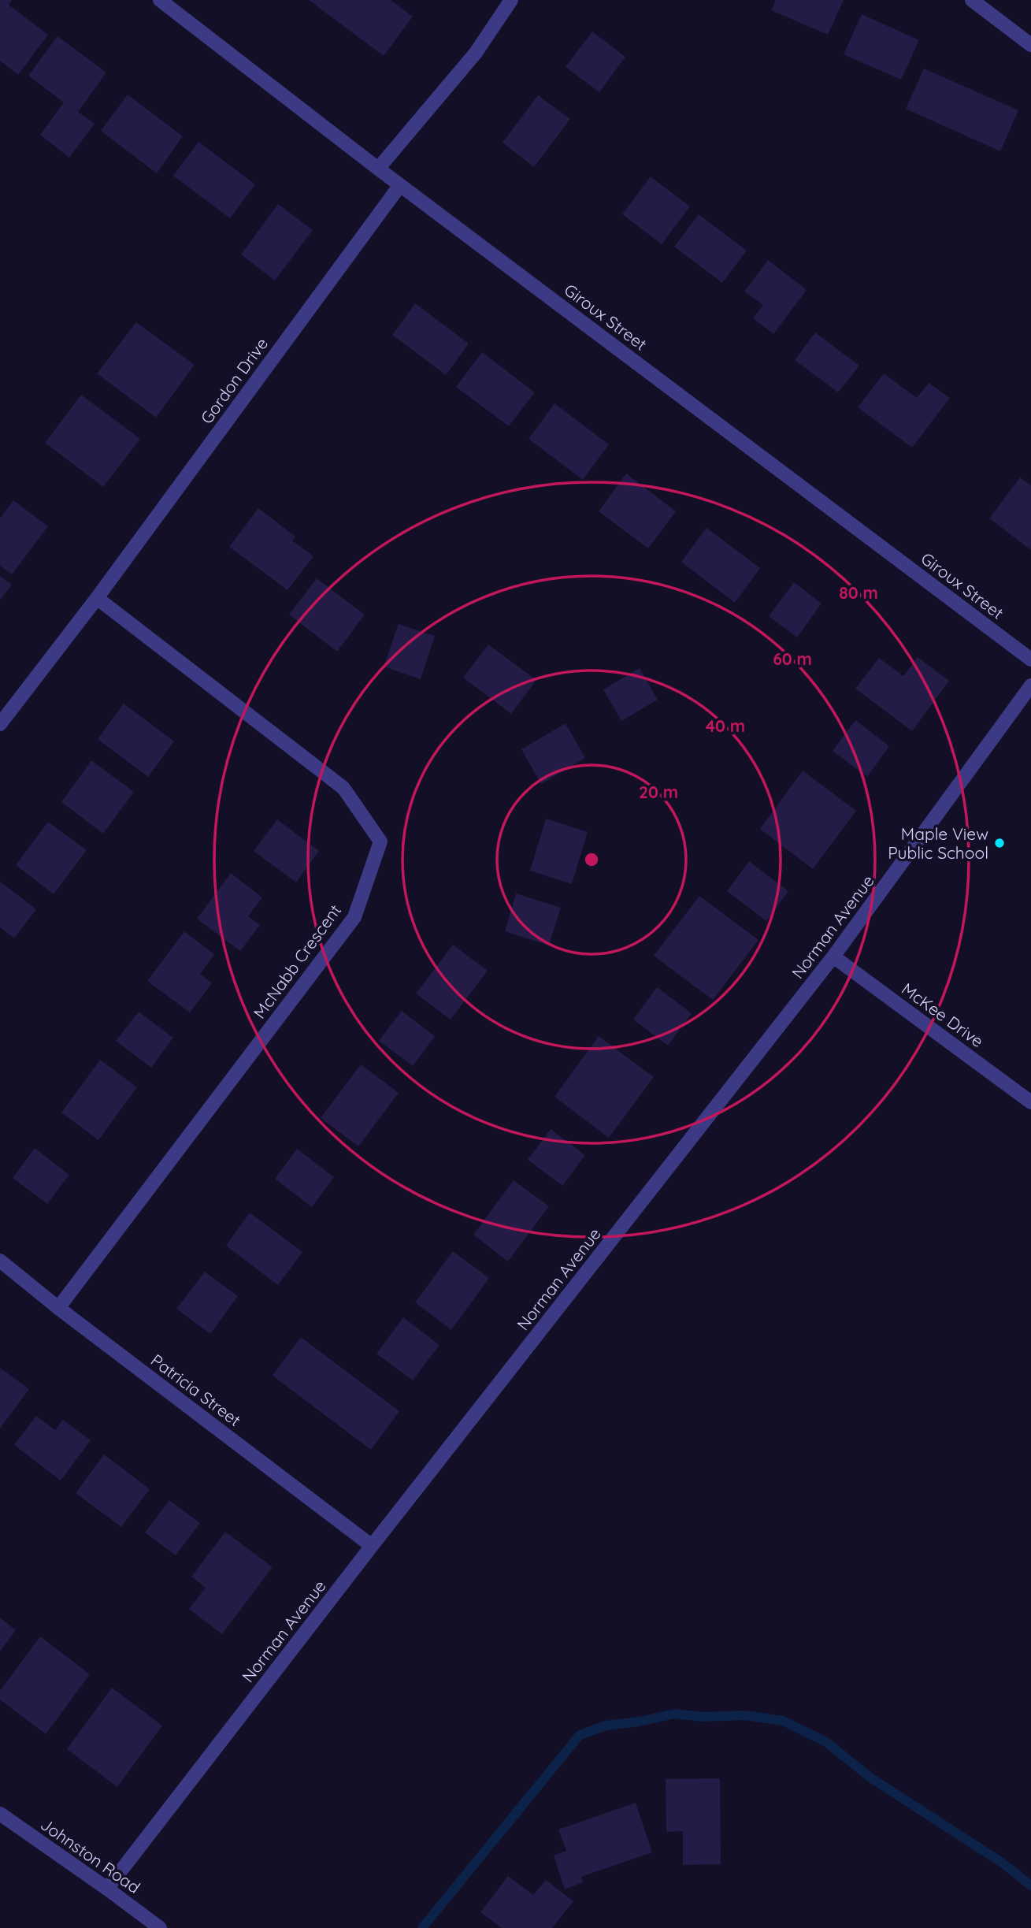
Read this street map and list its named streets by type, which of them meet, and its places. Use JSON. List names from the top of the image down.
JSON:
{
  "streets": {
    "street": [
      "Giroux Street",
      "Gordon Drive",
      "Norman Avenue",
      "McNabb Crescent",
      "McKee Drive",
      "Patricia Street",
      "Johnston Road"
    ]
  },
  "crossings": [
    ["Giroux Street", "Gordon Drive"],
    ["Gordon Drive", "McNabb Crescent"],
    ["Norman Avenue", "McKee Drive"],
    ["Norman Avenue", "Patricia Street"],
    ["Norman Avenue", "Johnston Road"],
    ["McNabb Crescent", "Patricia Street"]
  ],
  "places": ["Maple View Public School"],
  "rings": [
    "80 m",
    "60 m",
    "40 m",
    "20 m"
  ]
}
